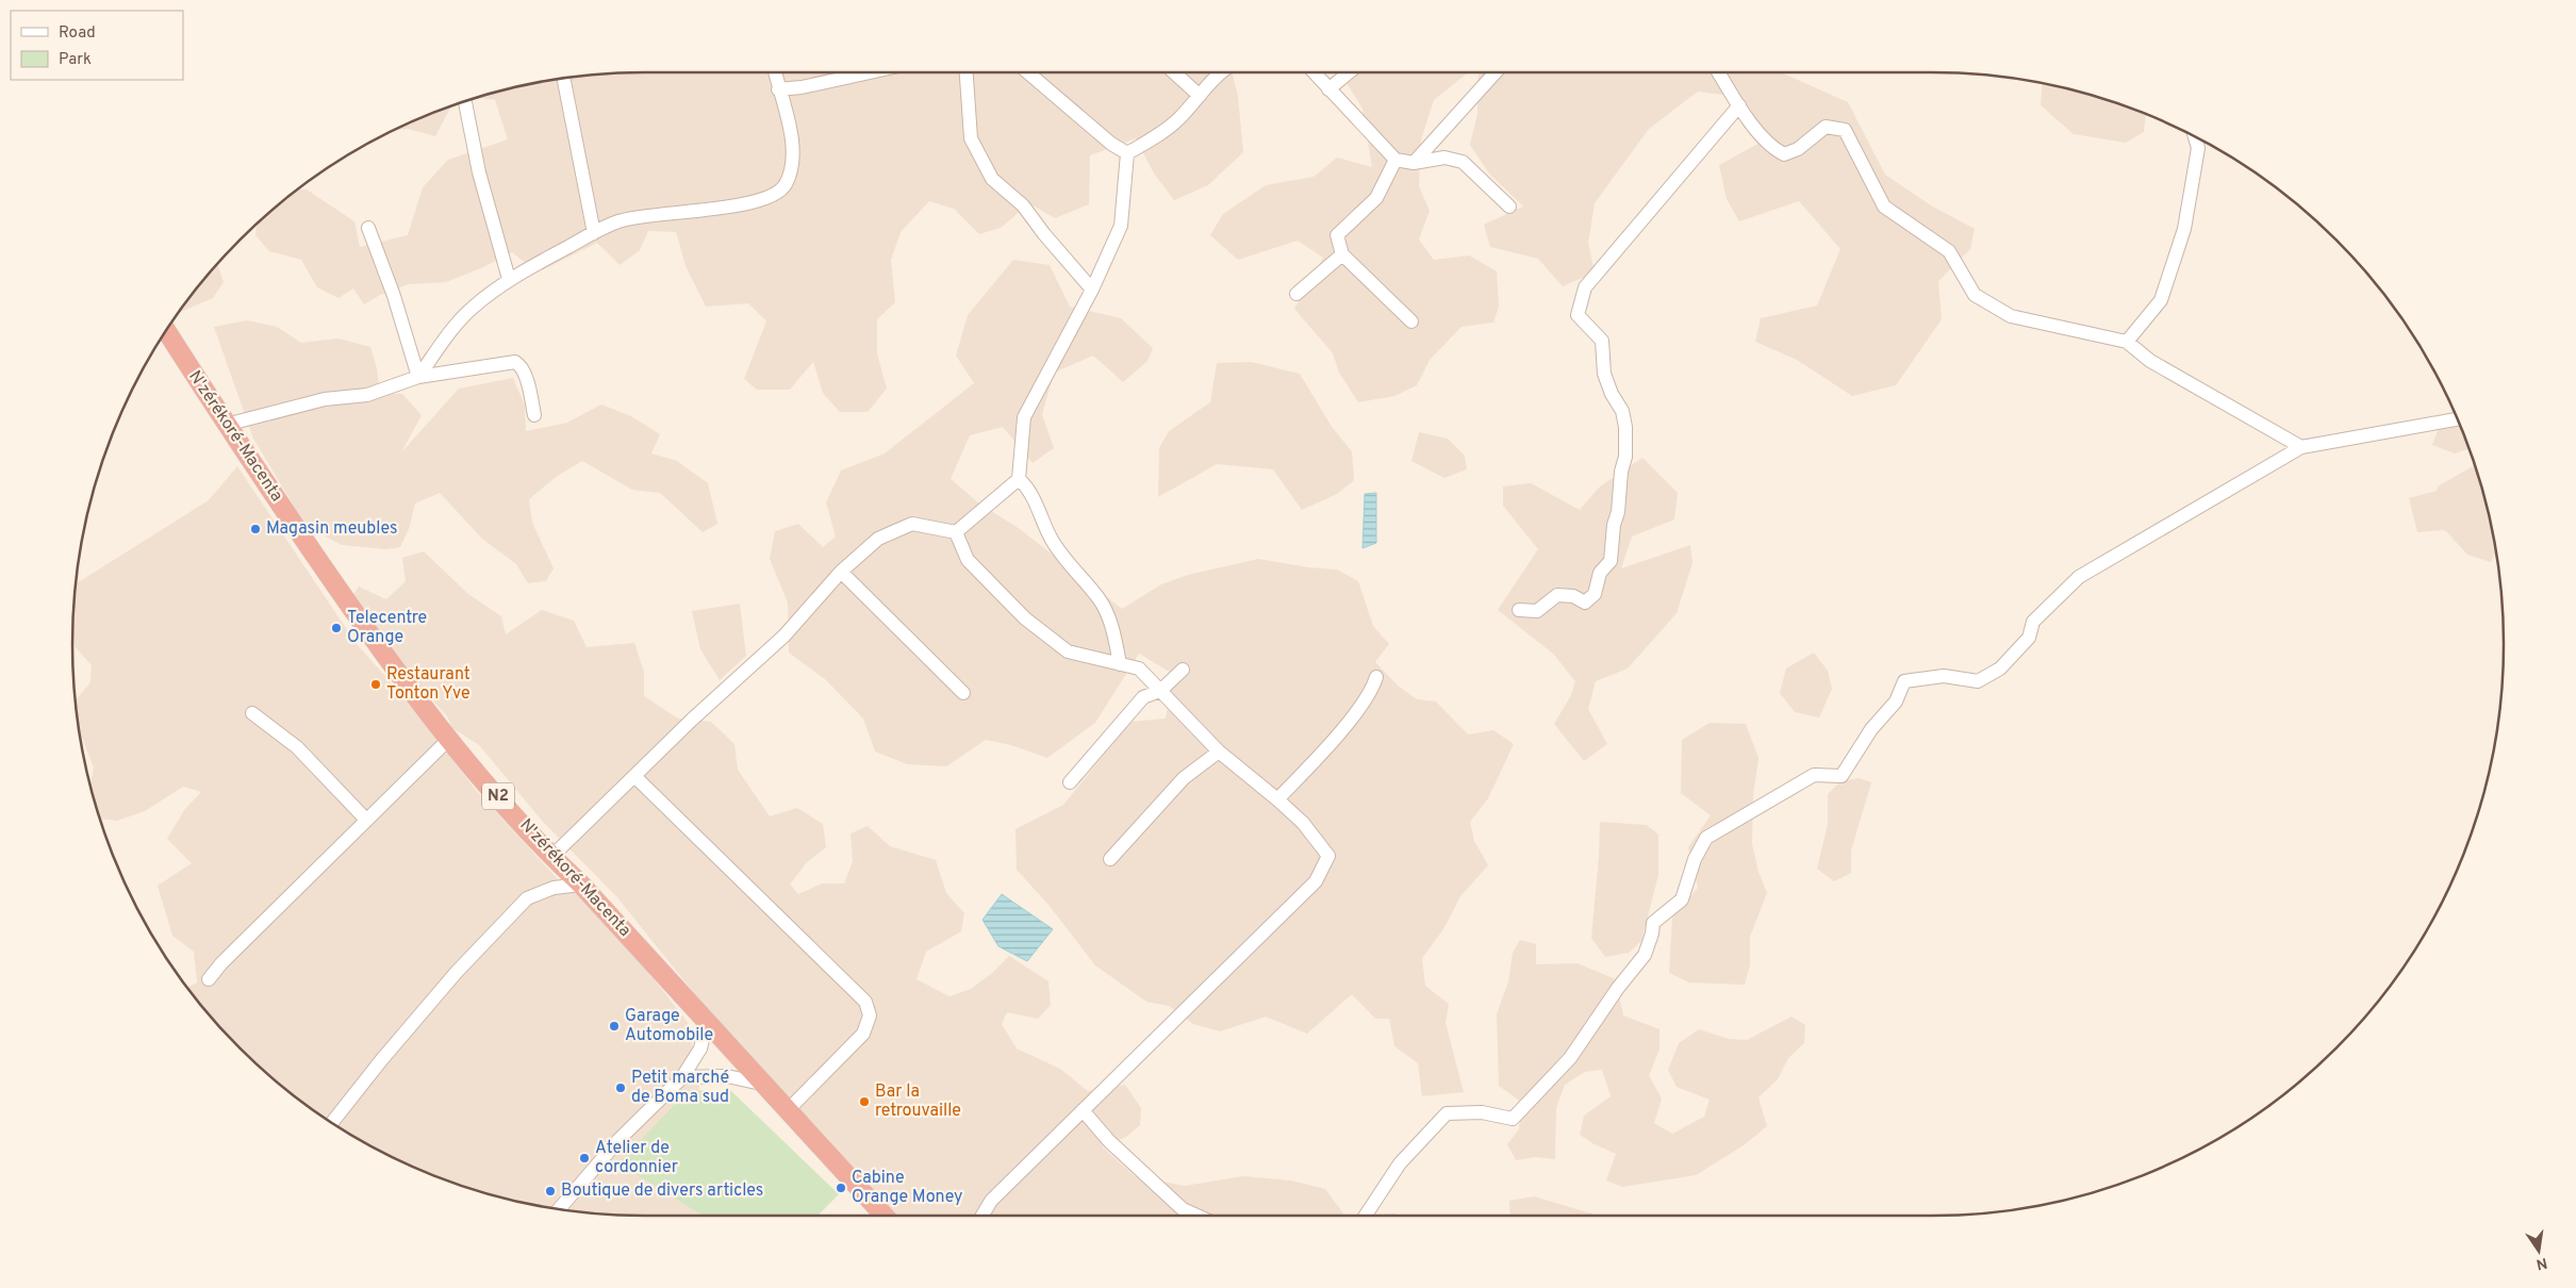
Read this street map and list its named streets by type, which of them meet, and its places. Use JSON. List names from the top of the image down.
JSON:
{
  "streets": {
    "highway": ["N'zérékoré-Macenta", "N2"]
  },
  "places": [
    "Magasin meubles",
    "Telecentre Orange",
    "Restaurant Tonton Yve",
    "Garage Automobile",
    "Petit marché de Boma sud",
    "Bar la retrouvaille",
    "Atelier de cordonnier",
    "Cabine Orange Money",
    "Boutique de divers articles"
  ],
  "legend": ["Road", "Park"],
  "north": "bottom"
}
